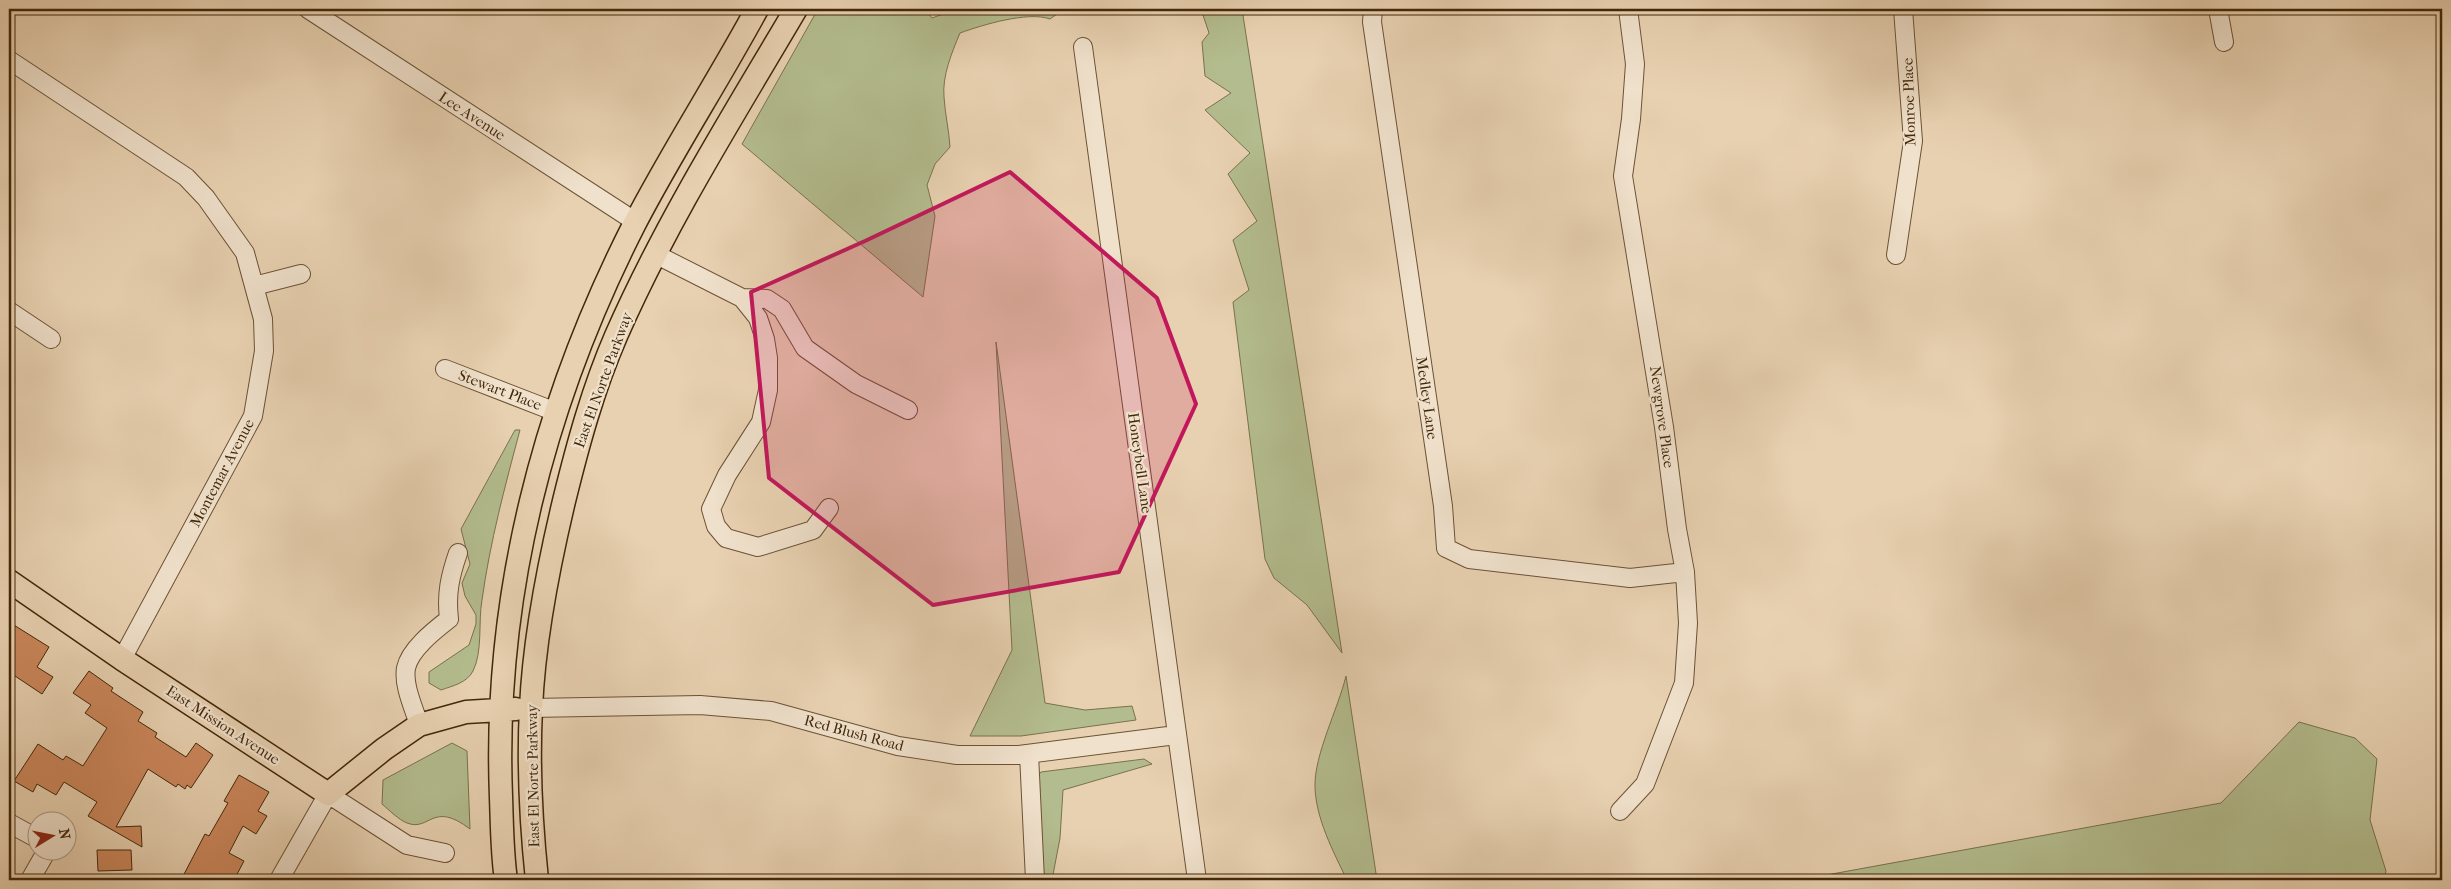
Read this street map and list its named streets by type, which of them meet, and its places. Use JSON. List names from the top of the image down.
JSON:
{
  "streets": {
    "main road": ["East El Norte Parkway", "East Mission Avenue"],
    "street": [
      "Monroe Place",
      "Lee Avenue",
      "Stewart Place",
      "Medley Lane",
      "Newgrove Place",
      "Honeybell Lane",
      "Montemar Avenue",
      "Red Blush Road"
    ]
  },
  "crossings": [
    ["Lee Avenue", "East El Norte Parkway"],
    ["East El Norte Parkway", "Stewart Place"],
    ["East El Norte Parkway", "Red Blush Road"],
    ["Medley Lane", "Newgrove Place"],
    ["Honeybell Lane", "Red Blush Road"],
    ["Montemar Avenue", "East Mission Avenue"]
  ],
  "north": "right"
}
